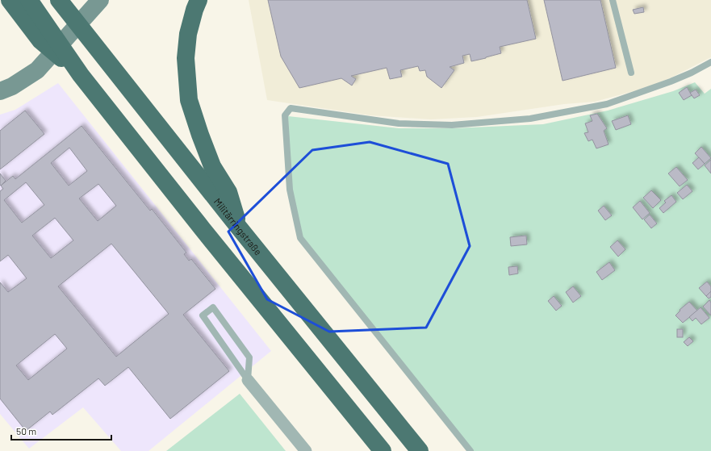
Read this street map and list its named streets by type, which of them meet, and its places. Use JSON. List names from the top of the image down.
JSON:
{
  "streets": {
    "highway": ["Militärringstraße"]
  },
  "scale_bar": "50 m"
}
